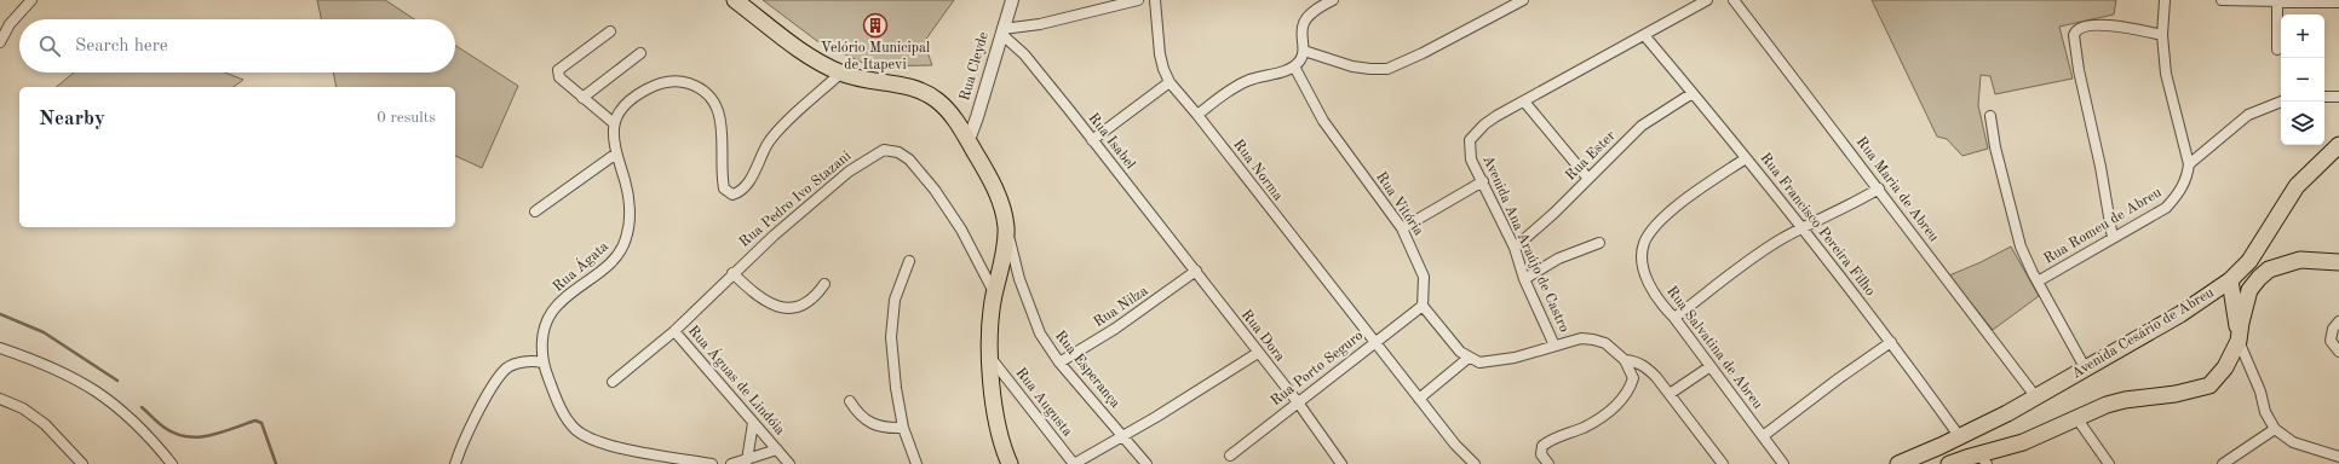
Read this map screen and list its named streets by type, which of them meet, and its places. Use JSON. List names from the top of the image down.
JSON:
{
  "streets": {
    "main road": ["Avenida Cesário de Abreu"],
    "street": [
      "Rua Cleyde",
      "Rua Isabel",
      "Rua Ester",
      "Rua Norma",
      "Rua Maria de Abreu",
      "Rua Pedro Ivo Stazani",
      "Rua Vitória",
      "Rua Francisco Pereira Filho",
      "Rua Romeu de Abreu",
      "Avenida Ana Araújo de Castro",
      "Rua Ágata",
      "Rua Nilza",
      "Rua Dora",
      "Rua Salvatina de Abreu",
      "Rua Porto Seguro",
      "Rua Esperança",
      "Rua Águas de Lindóia",
      "Rua Augusta"
    ]
  },
  "crossings": [
    ["Rua Cleyde", "Rua Isabel"],
    ["Rua Isabel", "Rua Nilza"],
    ["Rua Isabel", "Rua Dora"],
    ["Rua Ester", "Rua Francisco Pereira Filho"],
    ["Rua Ester", "Avenida Ana Araújo de Castro"],
    ["Rua Norma", "Rua Porto Seguro"],
    ["Rua Maria de Abreu", "Avenida Cesário de Abreu"],
    ["Rua Pedro Ivo Stazani", "Rua Águas de Lindóia"],
    ["Rua Vitória", "Rua Porto Seguro"],
    ["Rua Francisco Pereira Filho", "Avenida Ana Araújo de Castro"],
    ["Rua Francisco Pereira Filho", "Avenida Cesário de Abreu"],
    ["Rua Francisco Pereira Filho", "Rua Salvatina de Abreu"],
    ["Rua Nilza", "Rua Dora"],
    ["Rua Nilza", "Rua Esperança"],
    ["Rua Dora", "Rua Porto Seguro"]
  ],
  "places": {
    "building": ["Velório Municipal de Itapevi"]
  },
  "page": {
    "map_buttons": ["+", "−"],
    "search": "Search here",
    "heading": ["Nearby", "0 results"]
  }
}
